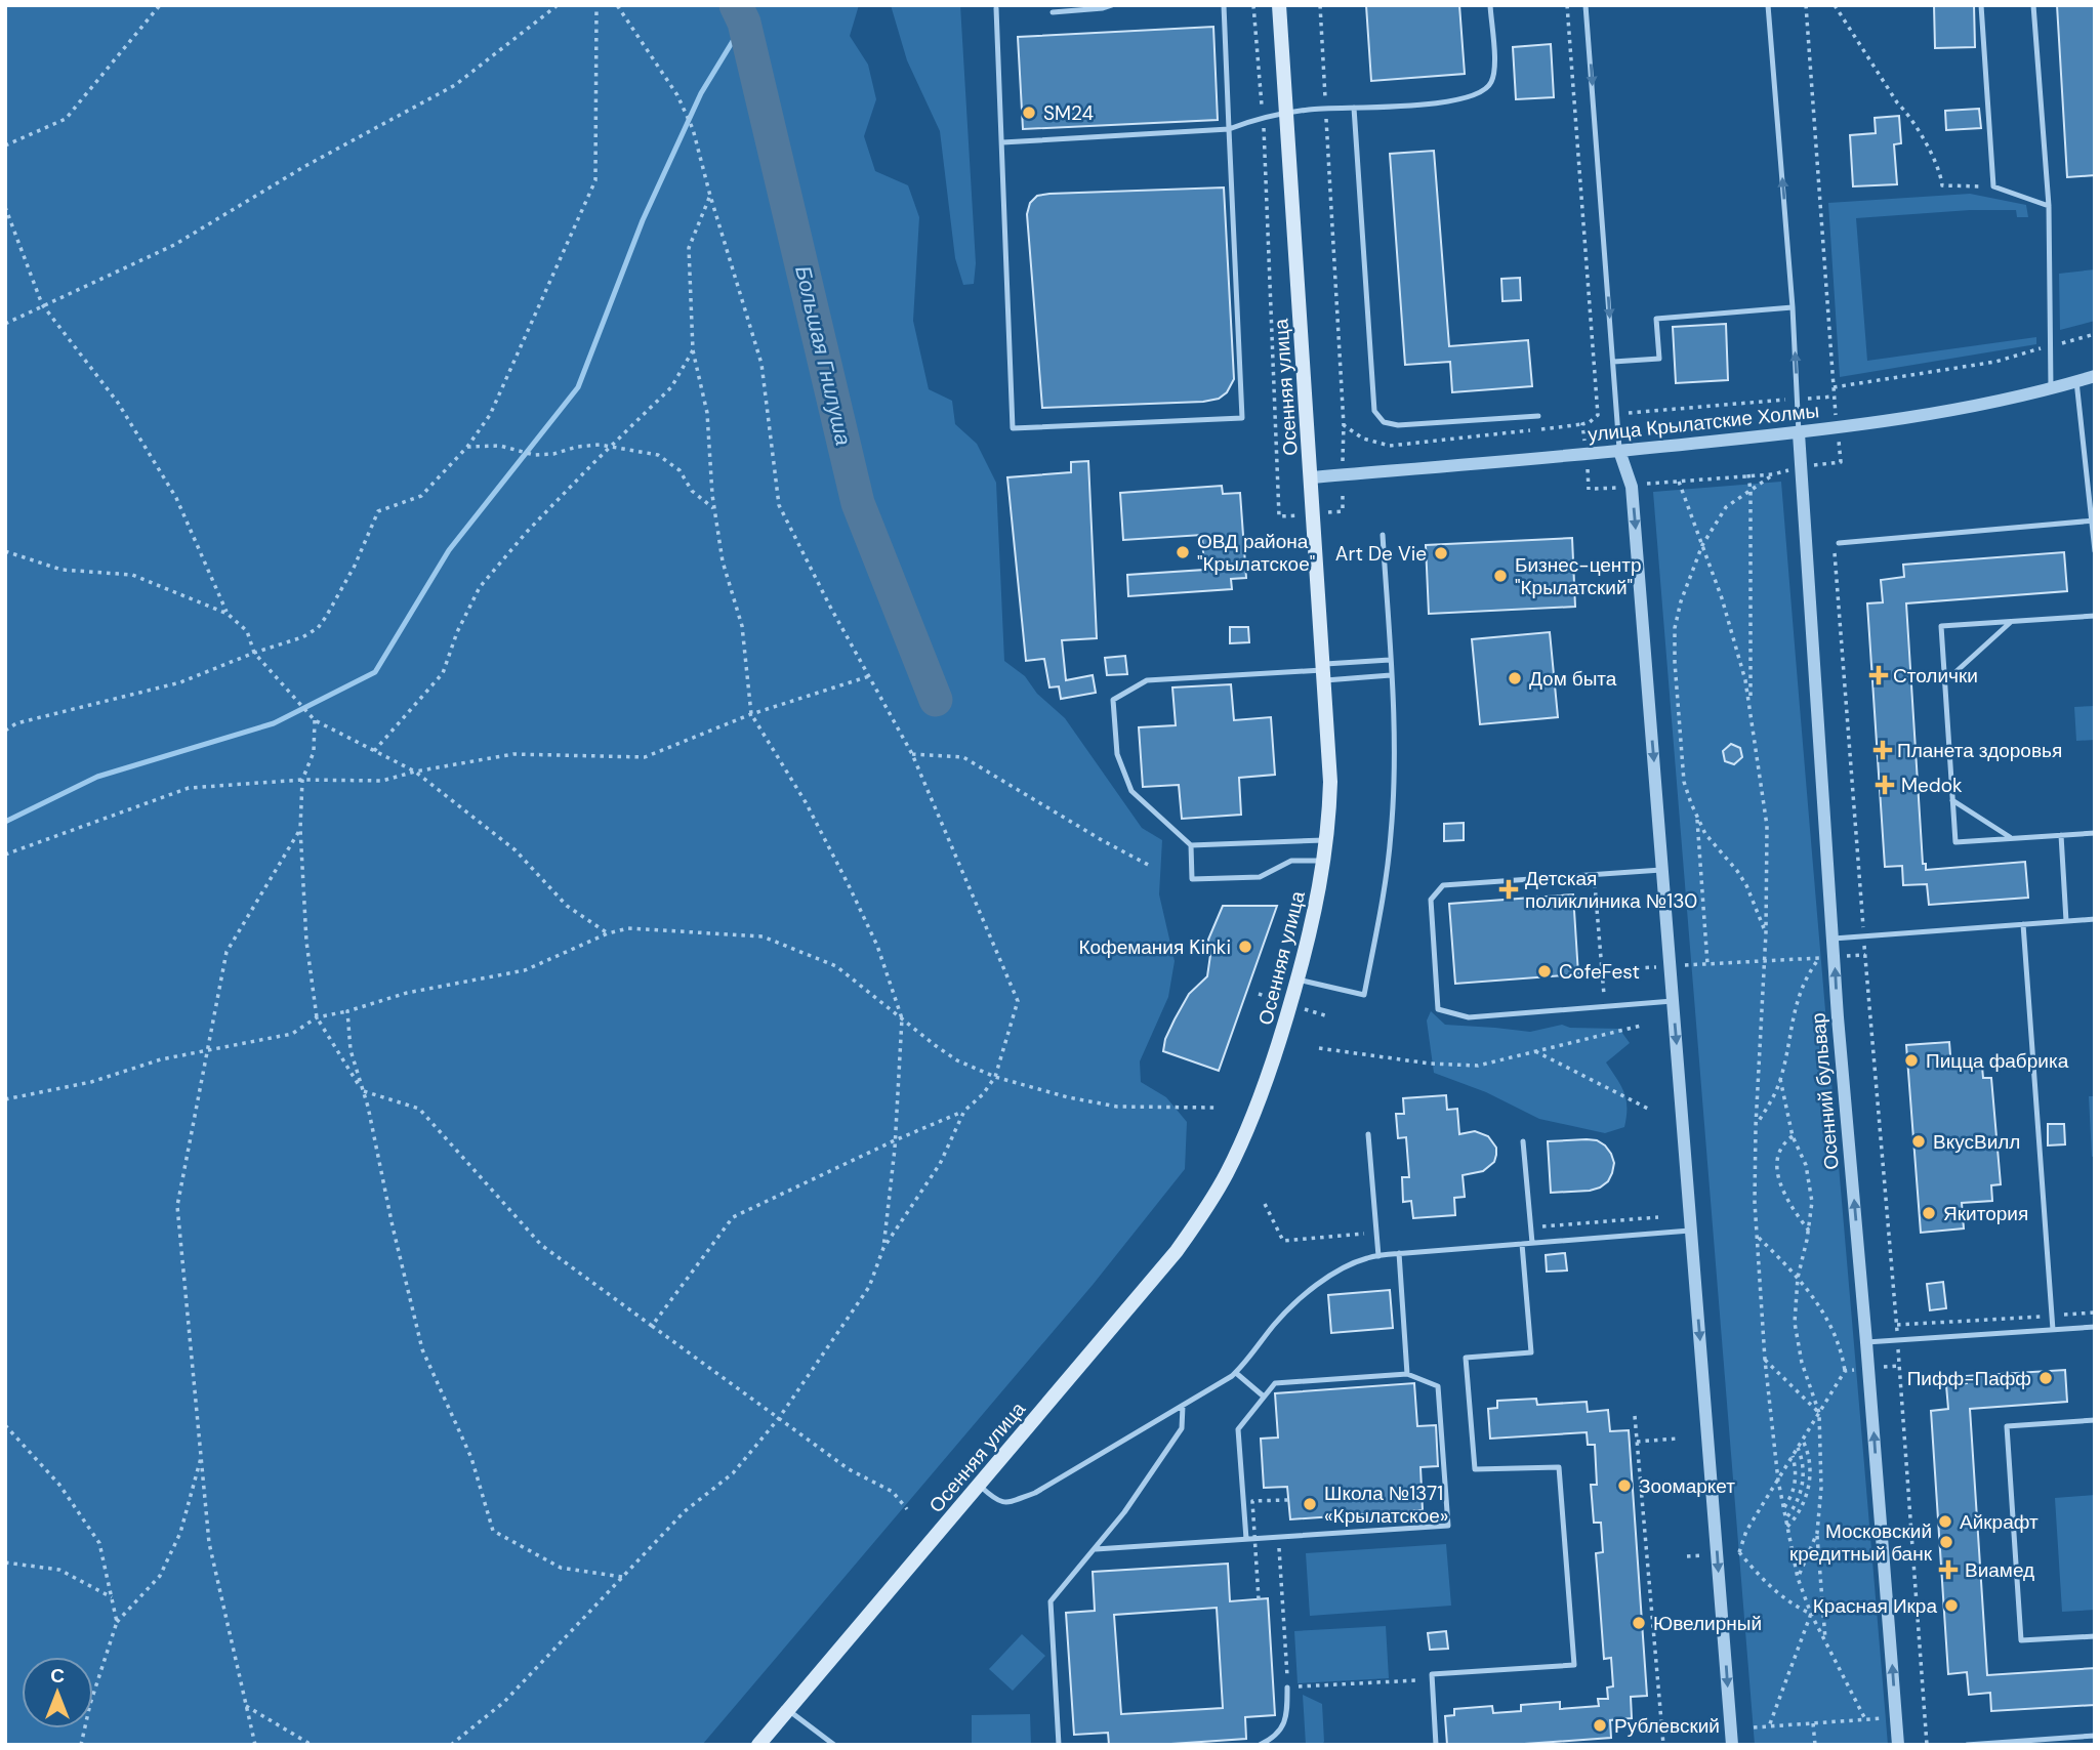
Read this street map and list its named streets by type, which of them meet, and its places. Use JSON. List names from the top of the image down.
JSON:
{
  "streets": {
    "main road": ["Осенняя улица"],
    "street": ["улица Крылатские Холмы", "Осенний бульвар"]
  },
  "crossings": [
    ["Осенняя улица", "улица Крылатские Холмы"],
    ["улица Крылатские Холмы", "Осенний бульвар"]
  ],
  "one_way": ["Осенний бульвар"],
  "water": ["Большая Гнилуша"],
  "places": {
    "other": [
      "SM24",
      "ОВД района \"Крылатское\"",
      "Art De Vie",
      "Бизнес-центр \"Крылатский\"",
      "Дом быта",
      "Кофемания Kinki",
      "CofeFest",
      "Пицца фабрика",
      "ВкусВилл",
      "Якитория",
      "Пифф-Пафф",
      "Зоомаркет",
      "Школа №1371 «Крылатское»",
      "Айкрафт",
      "Московский кредитный банк",
      "Красная Икра",
      "Ювелирный",
      "Рублевский"
    ],
    "health": [
      "Столички",
      "Планета здоровья",
      "Medok",
      "Детская поликлиника №130",
      "Виамед"
    ]
  },
  "north": "top"
}
